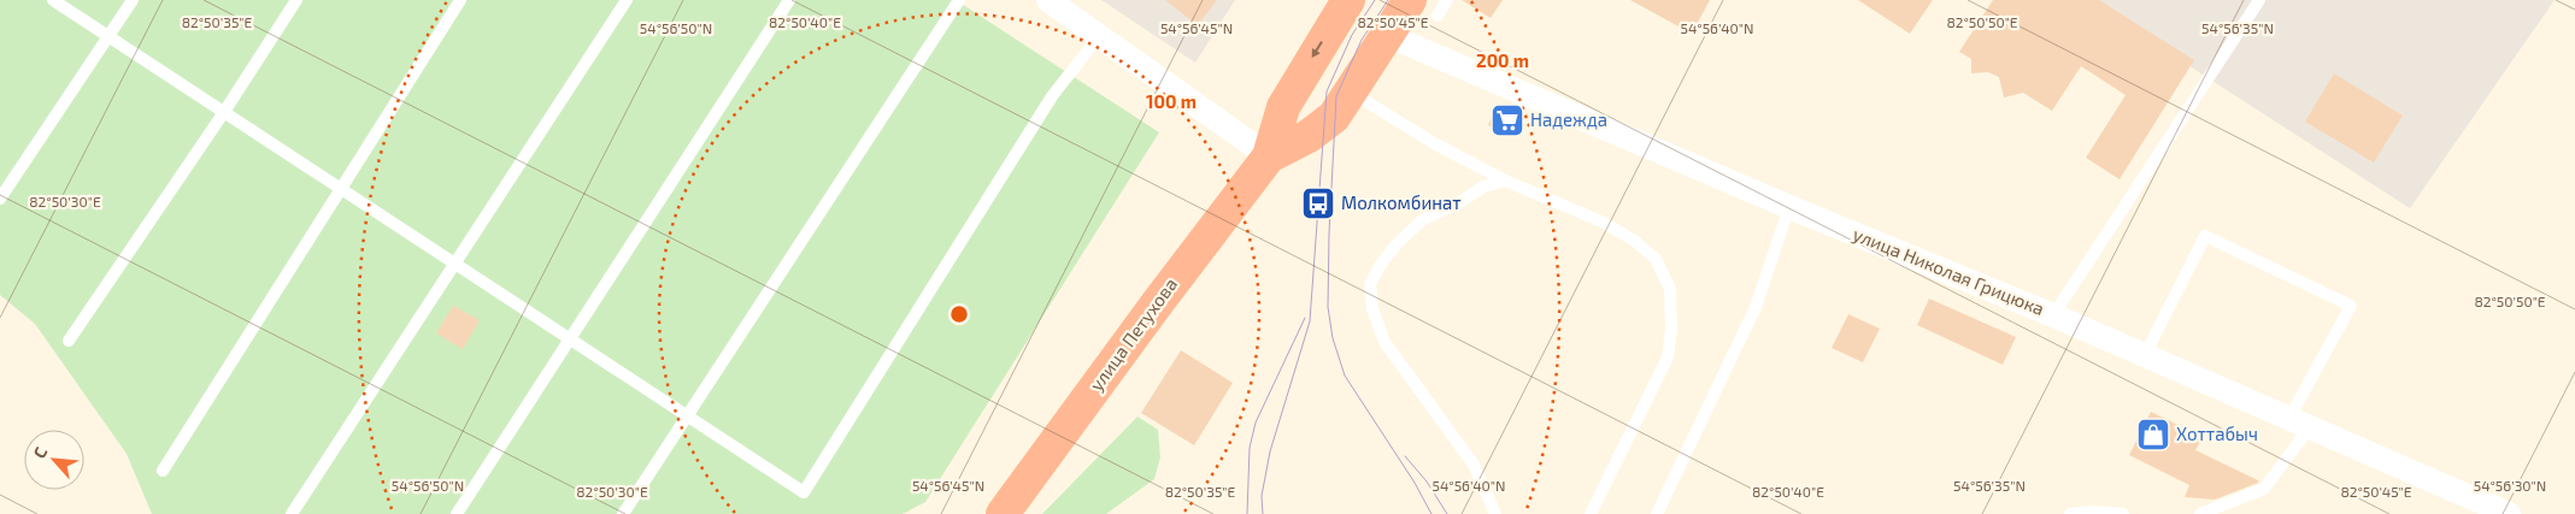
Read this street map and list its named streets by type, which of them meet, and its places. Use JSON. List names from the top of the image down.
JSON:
{
  "streets": {
    "highway": ["улица Петухова"],
    "street": ["улица Николая Грицюка"]
  },
  "crossings": [
    ["улица Николая Грицюка", "улица Петухова"]
  ],
  "places": {
    "supermarket": ["Надежда"],
    "bus stop": ["Молкомбинат"],
    "shop": ["Хоттабыч"]
  },
  "north": "top left",
  "coordinates": [
    "82°50'35\"E",
    "82°50'40\"E",
    "82°50'50\"E",
    "82°50'45\"E",
    "54°56'50\"N",
    "54°56'45\"N",
    "54°56'40\"N",
    "54°56'35\"N",
    "82°50'30\"E",
    "54°56'30\"N"
  ],
  "rings": ["200 m", "100 m"]
}
